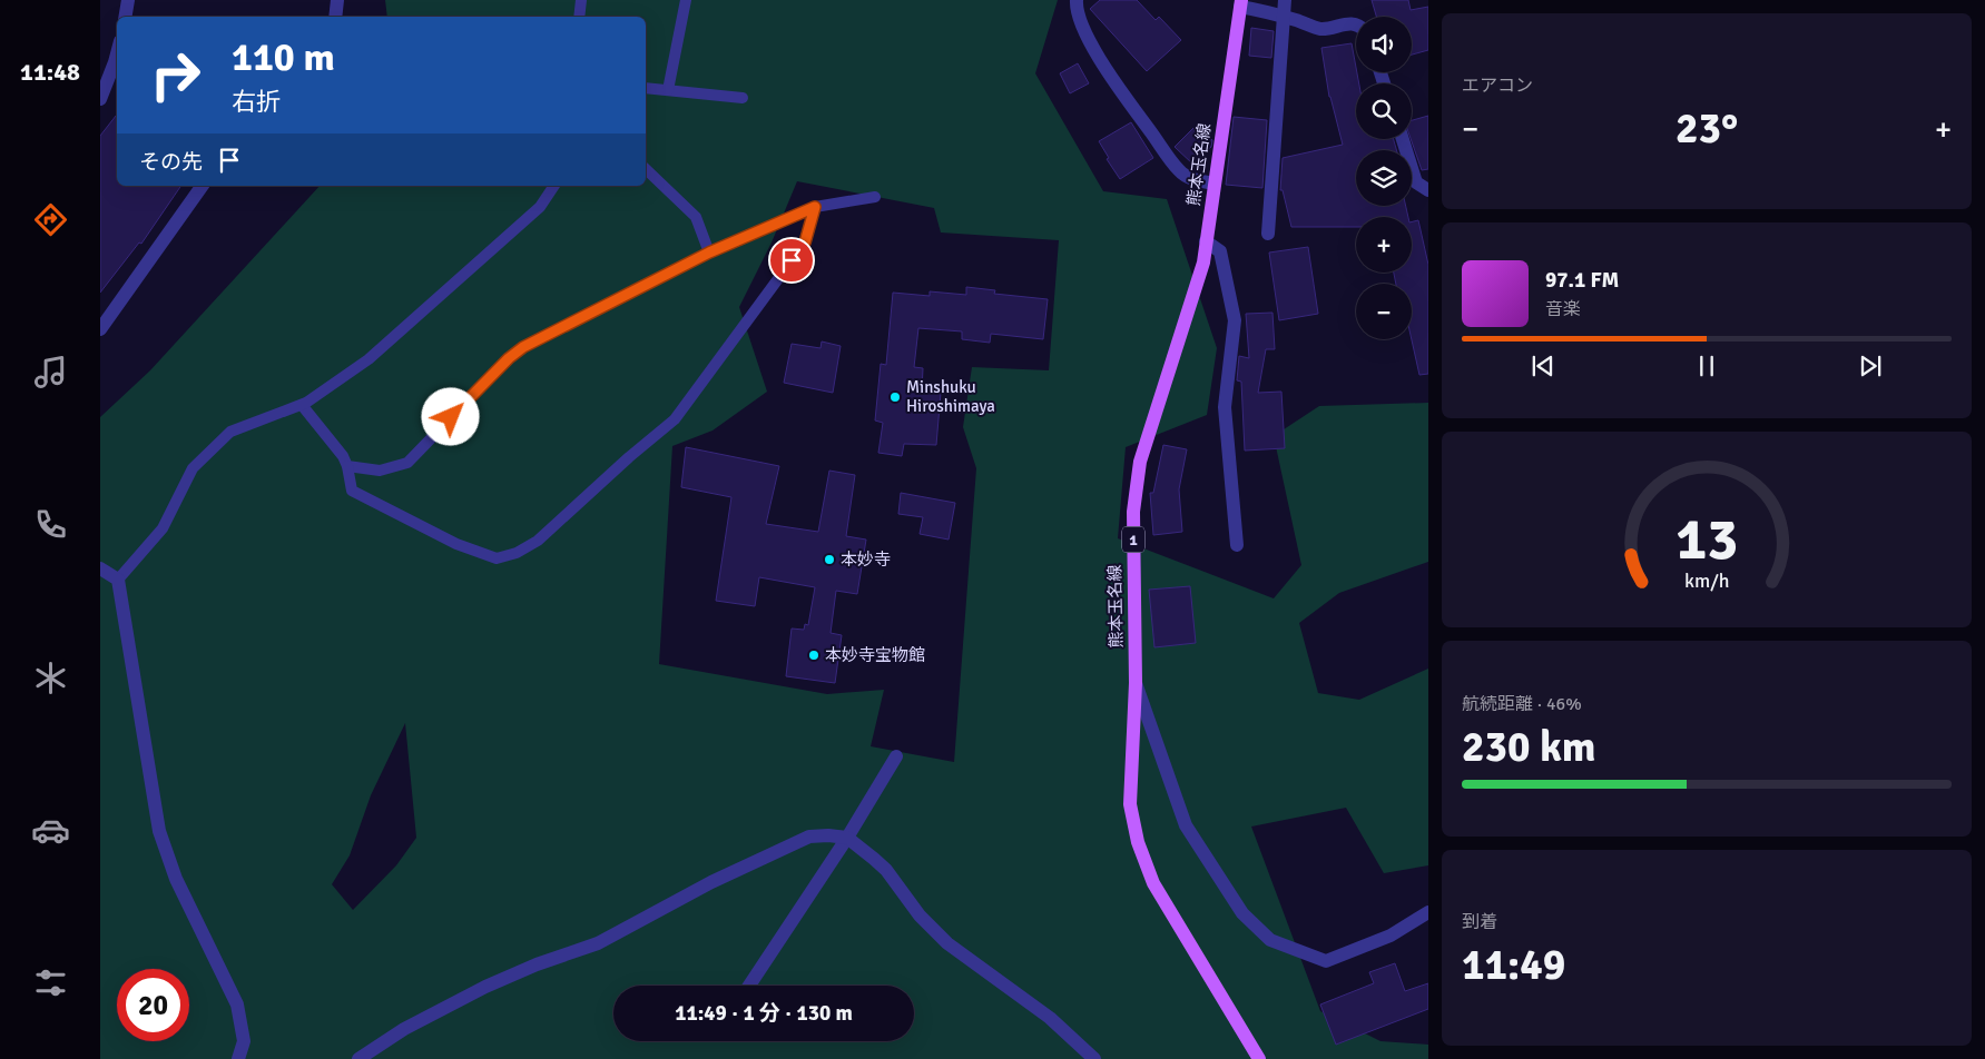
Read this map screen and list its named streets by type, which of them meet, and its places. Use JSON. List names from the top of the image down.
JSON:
{
  "streets": {
    "main road": ["熊本玉名線", "1"]
  },
  "places": ["Minshuku Hiroshimaya", "本妙寺", "本妙寺宝物館"],
  "page": {
    "tabs": "11:48",
    "tile": [
      "エアコン",
      ["航続距離 · 46%", "230 km"],
      ["到着", "11:49"]
    ],
    "map_buttons": ["+", "−"],
    "turn": ["110 m", "右折"],
    "heat": ["−", "23°", "+"],
    "then": "その先",
    "song": ["97.1 FM", "音楽"],
    "limit": "20",
    "trip": "11:49 · 1 分 · 130 m",
    "gauge": ["13", "km/h"]
  }
}
